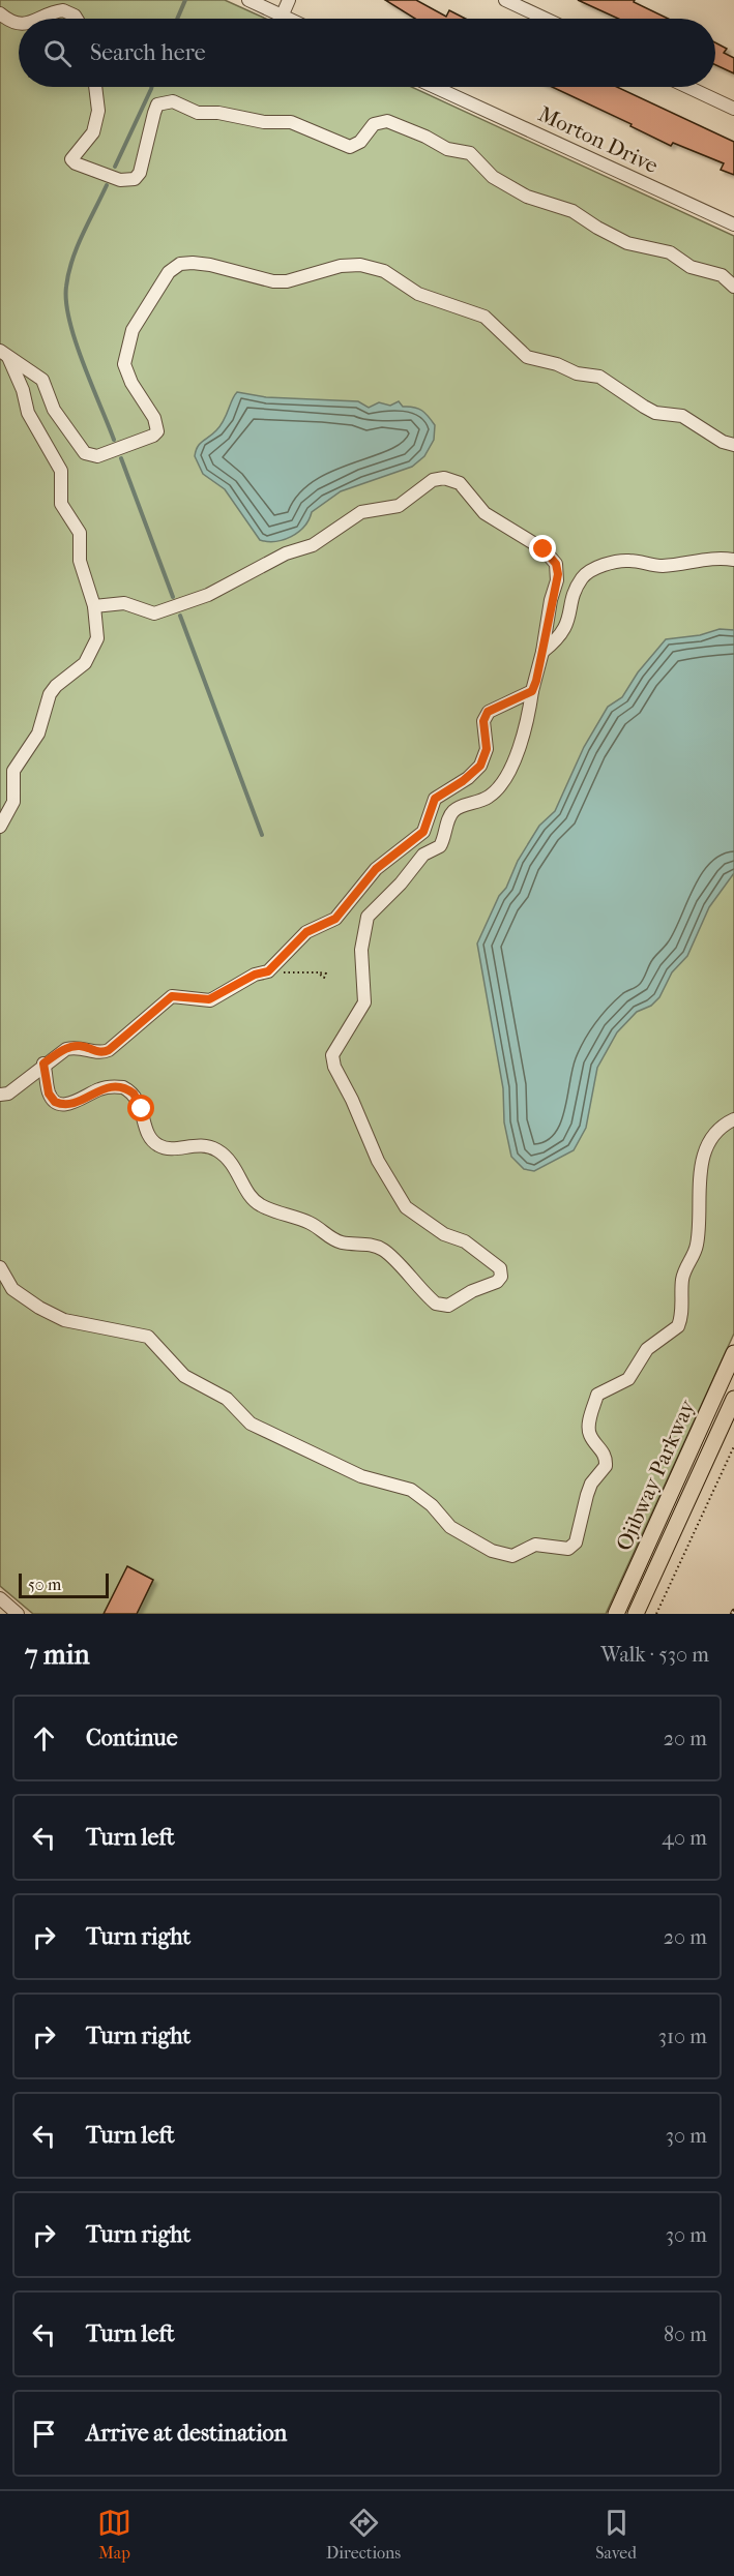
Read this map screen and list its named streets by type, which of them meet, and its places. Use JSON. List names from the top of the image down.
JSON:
{
  "streets": {
    "main road": ["Ojibway Parkway"],
    "street": ["Morton Drive"]
  },
  "scale_bar": "50 m",
  "page": {
    "search": "Search here",
    "scale": "50 m",
    "heading": ["7 min", "Walk · 530 m"],
    "list": [
      ["Continue", "20 m"],
      ["Turn left", "40 m"],
      ["Turn right", "20 m"],
      ["Turn right", "310 m"],
      ["Turn left", "30 m"],
      ["Turn right", "30 m"],
      ["Turn left", "80 m"],
      "Arrive at destination"
    ],
    "nav": ["Map", "Directions", "Saved"]
  }
}
